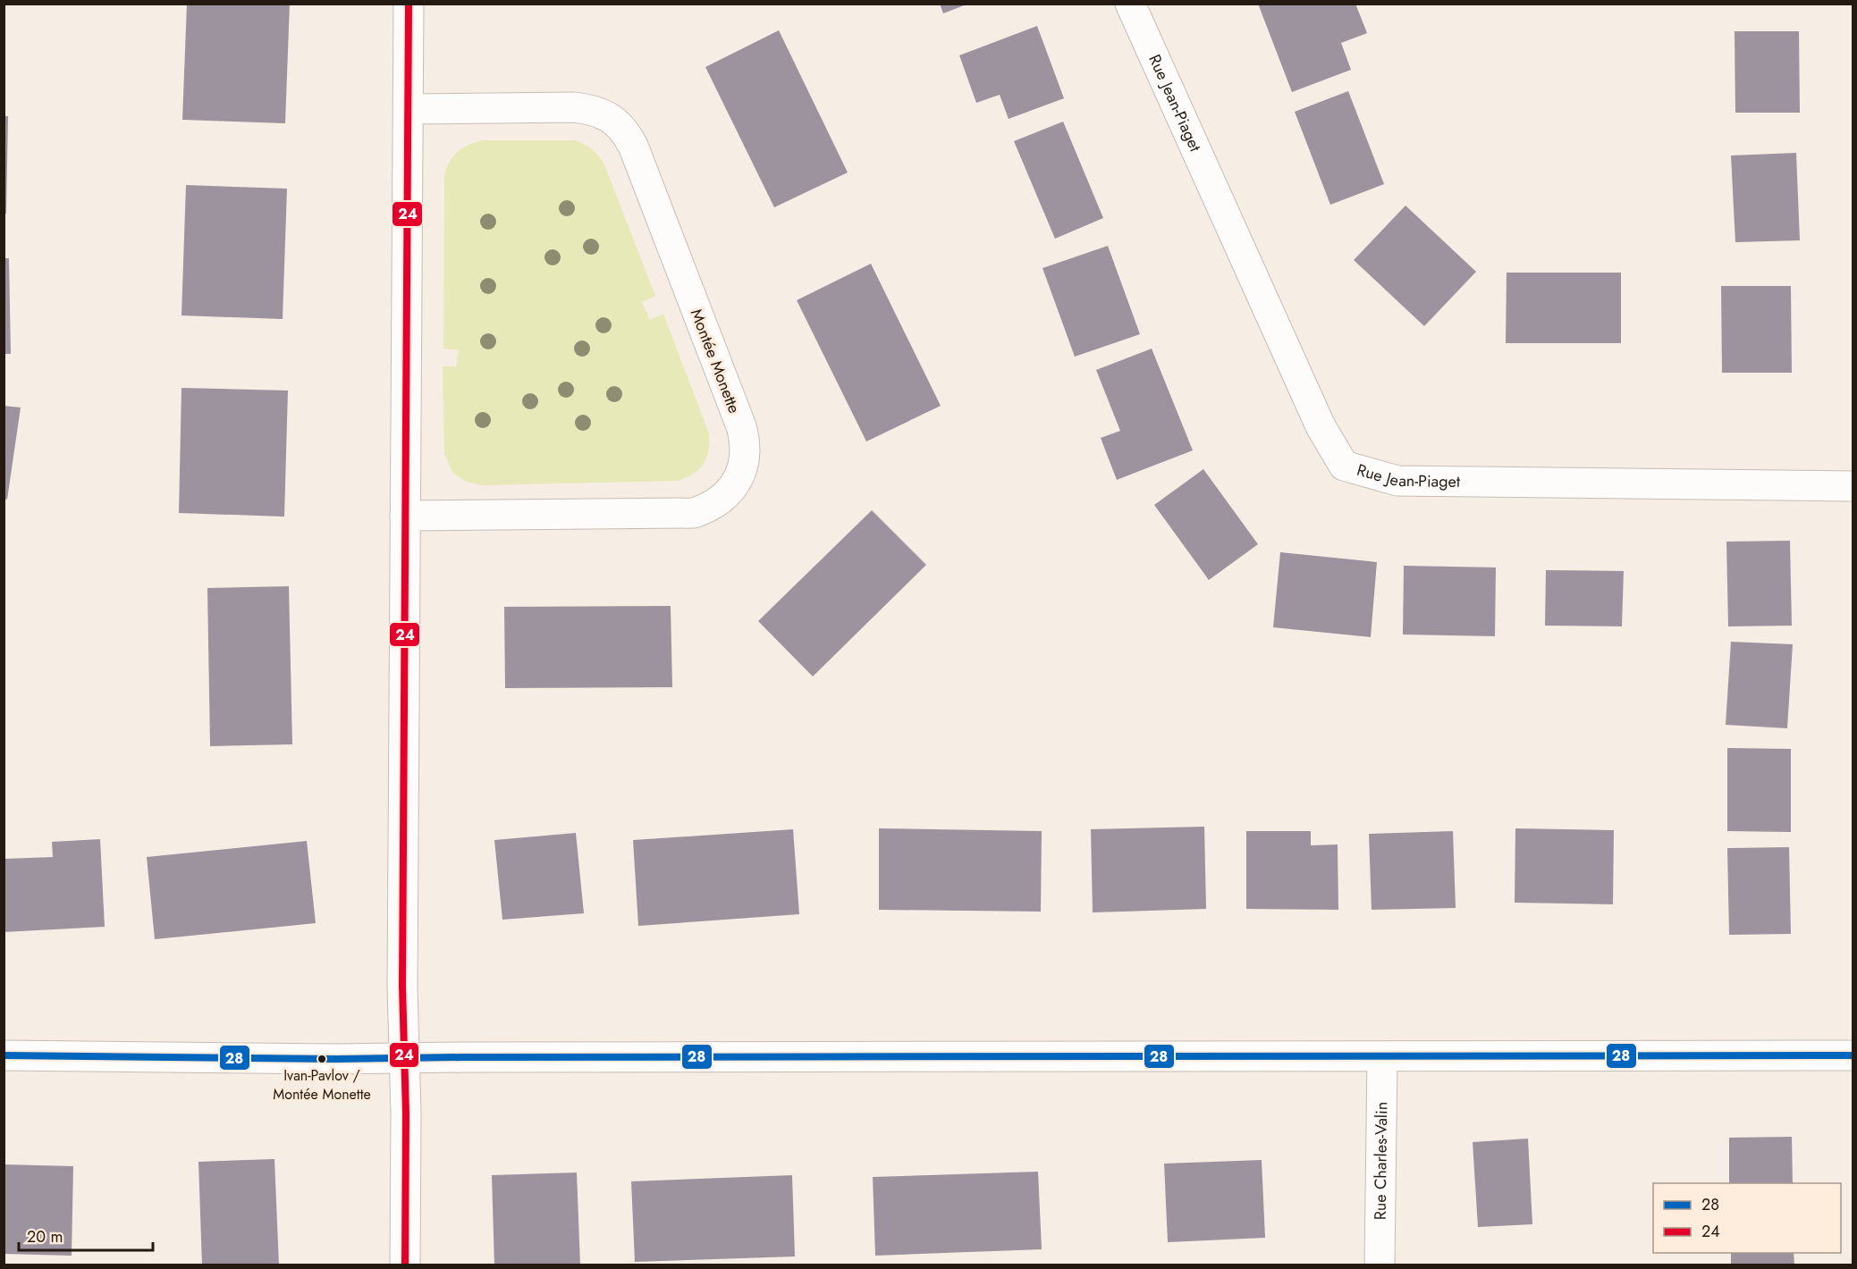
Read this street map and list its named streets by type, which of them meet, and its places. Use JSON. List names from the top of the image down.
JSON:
{
  "streets": {
    "street": ["Rue Jean-Piaget", "Montée Monette", "Rue Charles-Valin"]
  },
  "places": ["Ivan-Pavlov / Montée Monette"],
  "lines": ["transit line 24", "transit line 28"],
  "legend": ["28", "24"],
  "scale_bar": "20 m"
}
